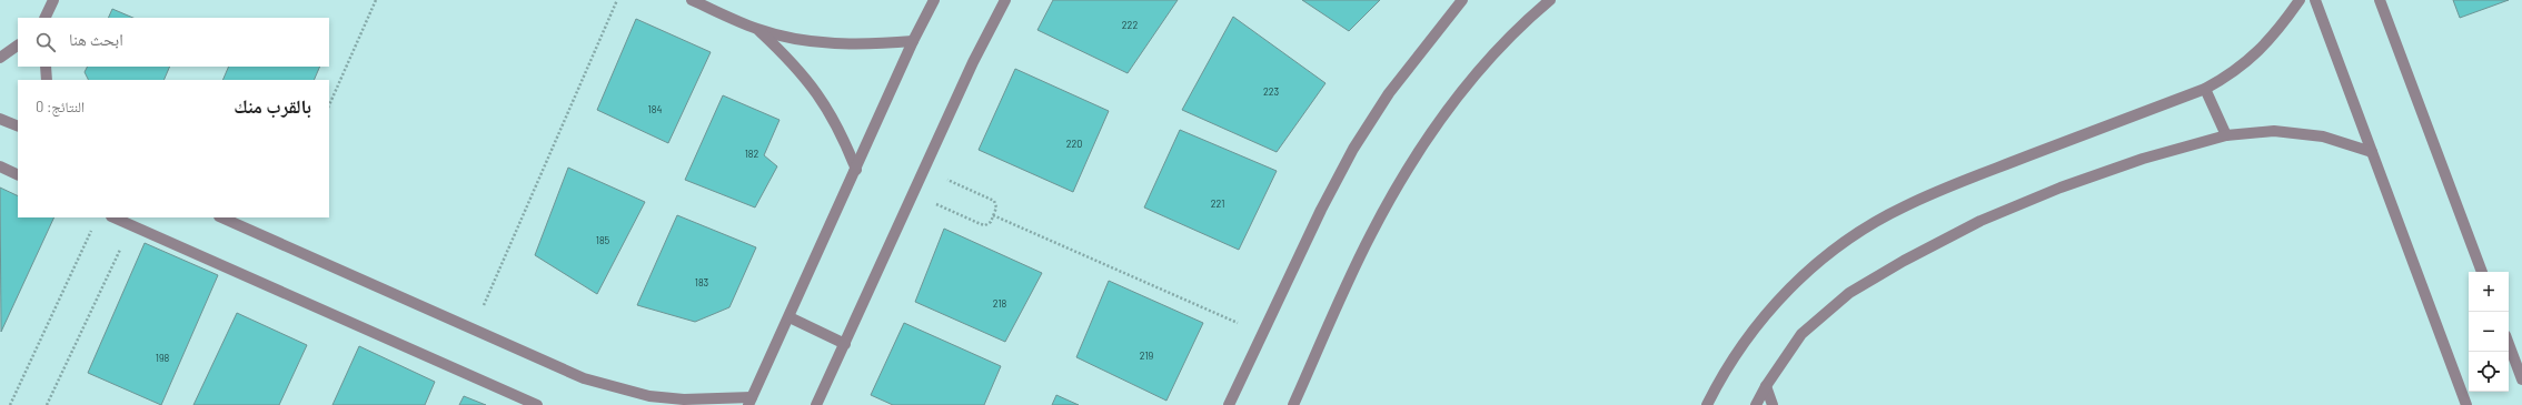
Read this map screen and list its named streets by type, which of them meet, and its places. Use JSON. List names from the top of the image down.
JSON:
{
  "house_numbers": [
    "222",
    "223",
    "184",
    "220",
    "182",
    "221",
    "185",
    "183",
    "218",
    "219",
    "198"
  ],
  "page": {
    "search": "ابحث هنا",
    "heading": ["بالقرب منك", "النتائج: 0"],
    "map_buttons": ["+", "−"]
  }
}
